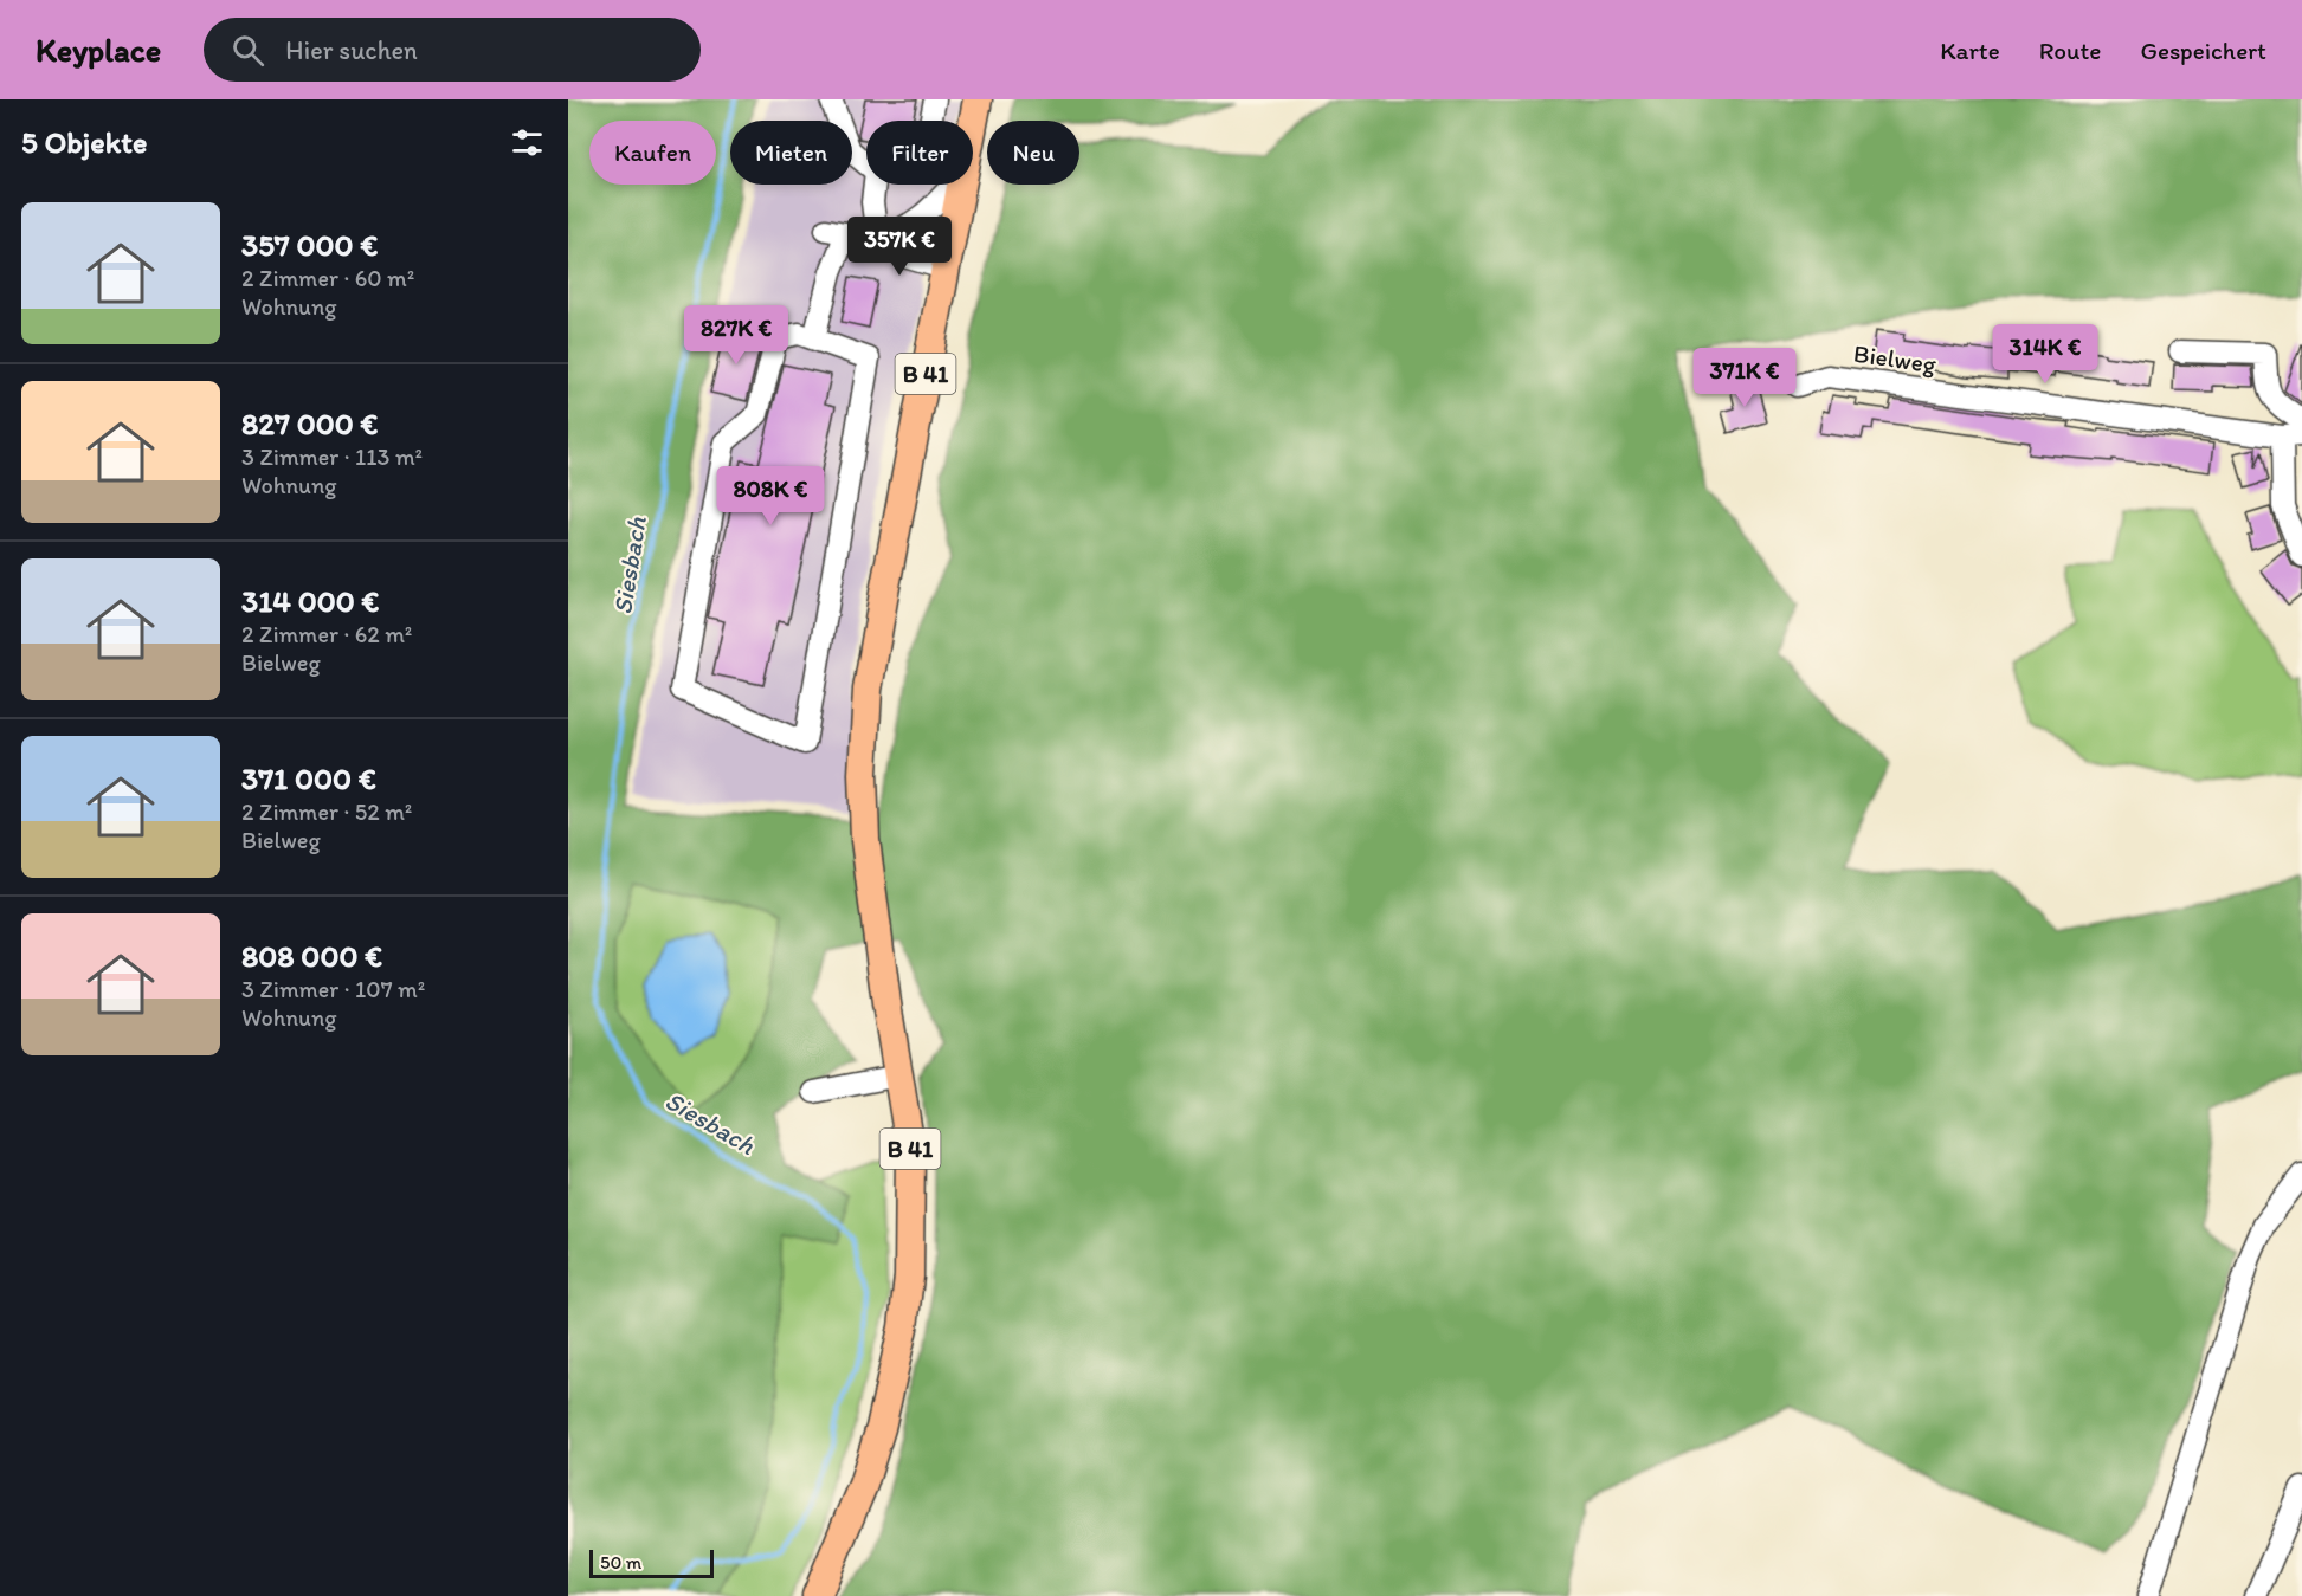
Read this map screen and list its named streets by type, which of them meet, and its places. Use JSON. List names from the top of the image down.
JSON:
{
  "streets": {
    "main road": ["B 41"],
    "street": ["Bielweg"]
  },
  "water": ["Siesbach"],
  "scale_bar": "50 m",
  "page": {
    "header": "Keyplace",
    "search": "Hier suchen",
    "nav": ["Karte", "Route", "Gespeichert"],
    "heading": "5 Objekte",
    "chip": [
      "Kaufen",
      "Mieten",
      "Filter",
      "Neu"
    ],
    "list": [
      {
        "name": "357 000 €",
        "note": "2 Zimmer · 60 m² · Wohnung"
      },
      {
        "name": "827 000 €",
        "note": "3 Zimmer · 113 m² · Wohnung"
      },
      {
        "name": "314 000 €",
        "note": "2 Zimmer · 62 m² · Bielweg"
      },
      {
        "name": "371 000 €",
        "note": "2 Zimmer · 52 m² · Bielweg"
      },
      {
        "name": "808 000 €",
        "note": "3 Zimmer · 107 m² · Wohnung"
      }
    ],
    "price": [
      "357K €",
      "827K €",
      "314K €",
      "371K €",
      "808K €"
    ],
    "scale": "50 m"
  }
}
